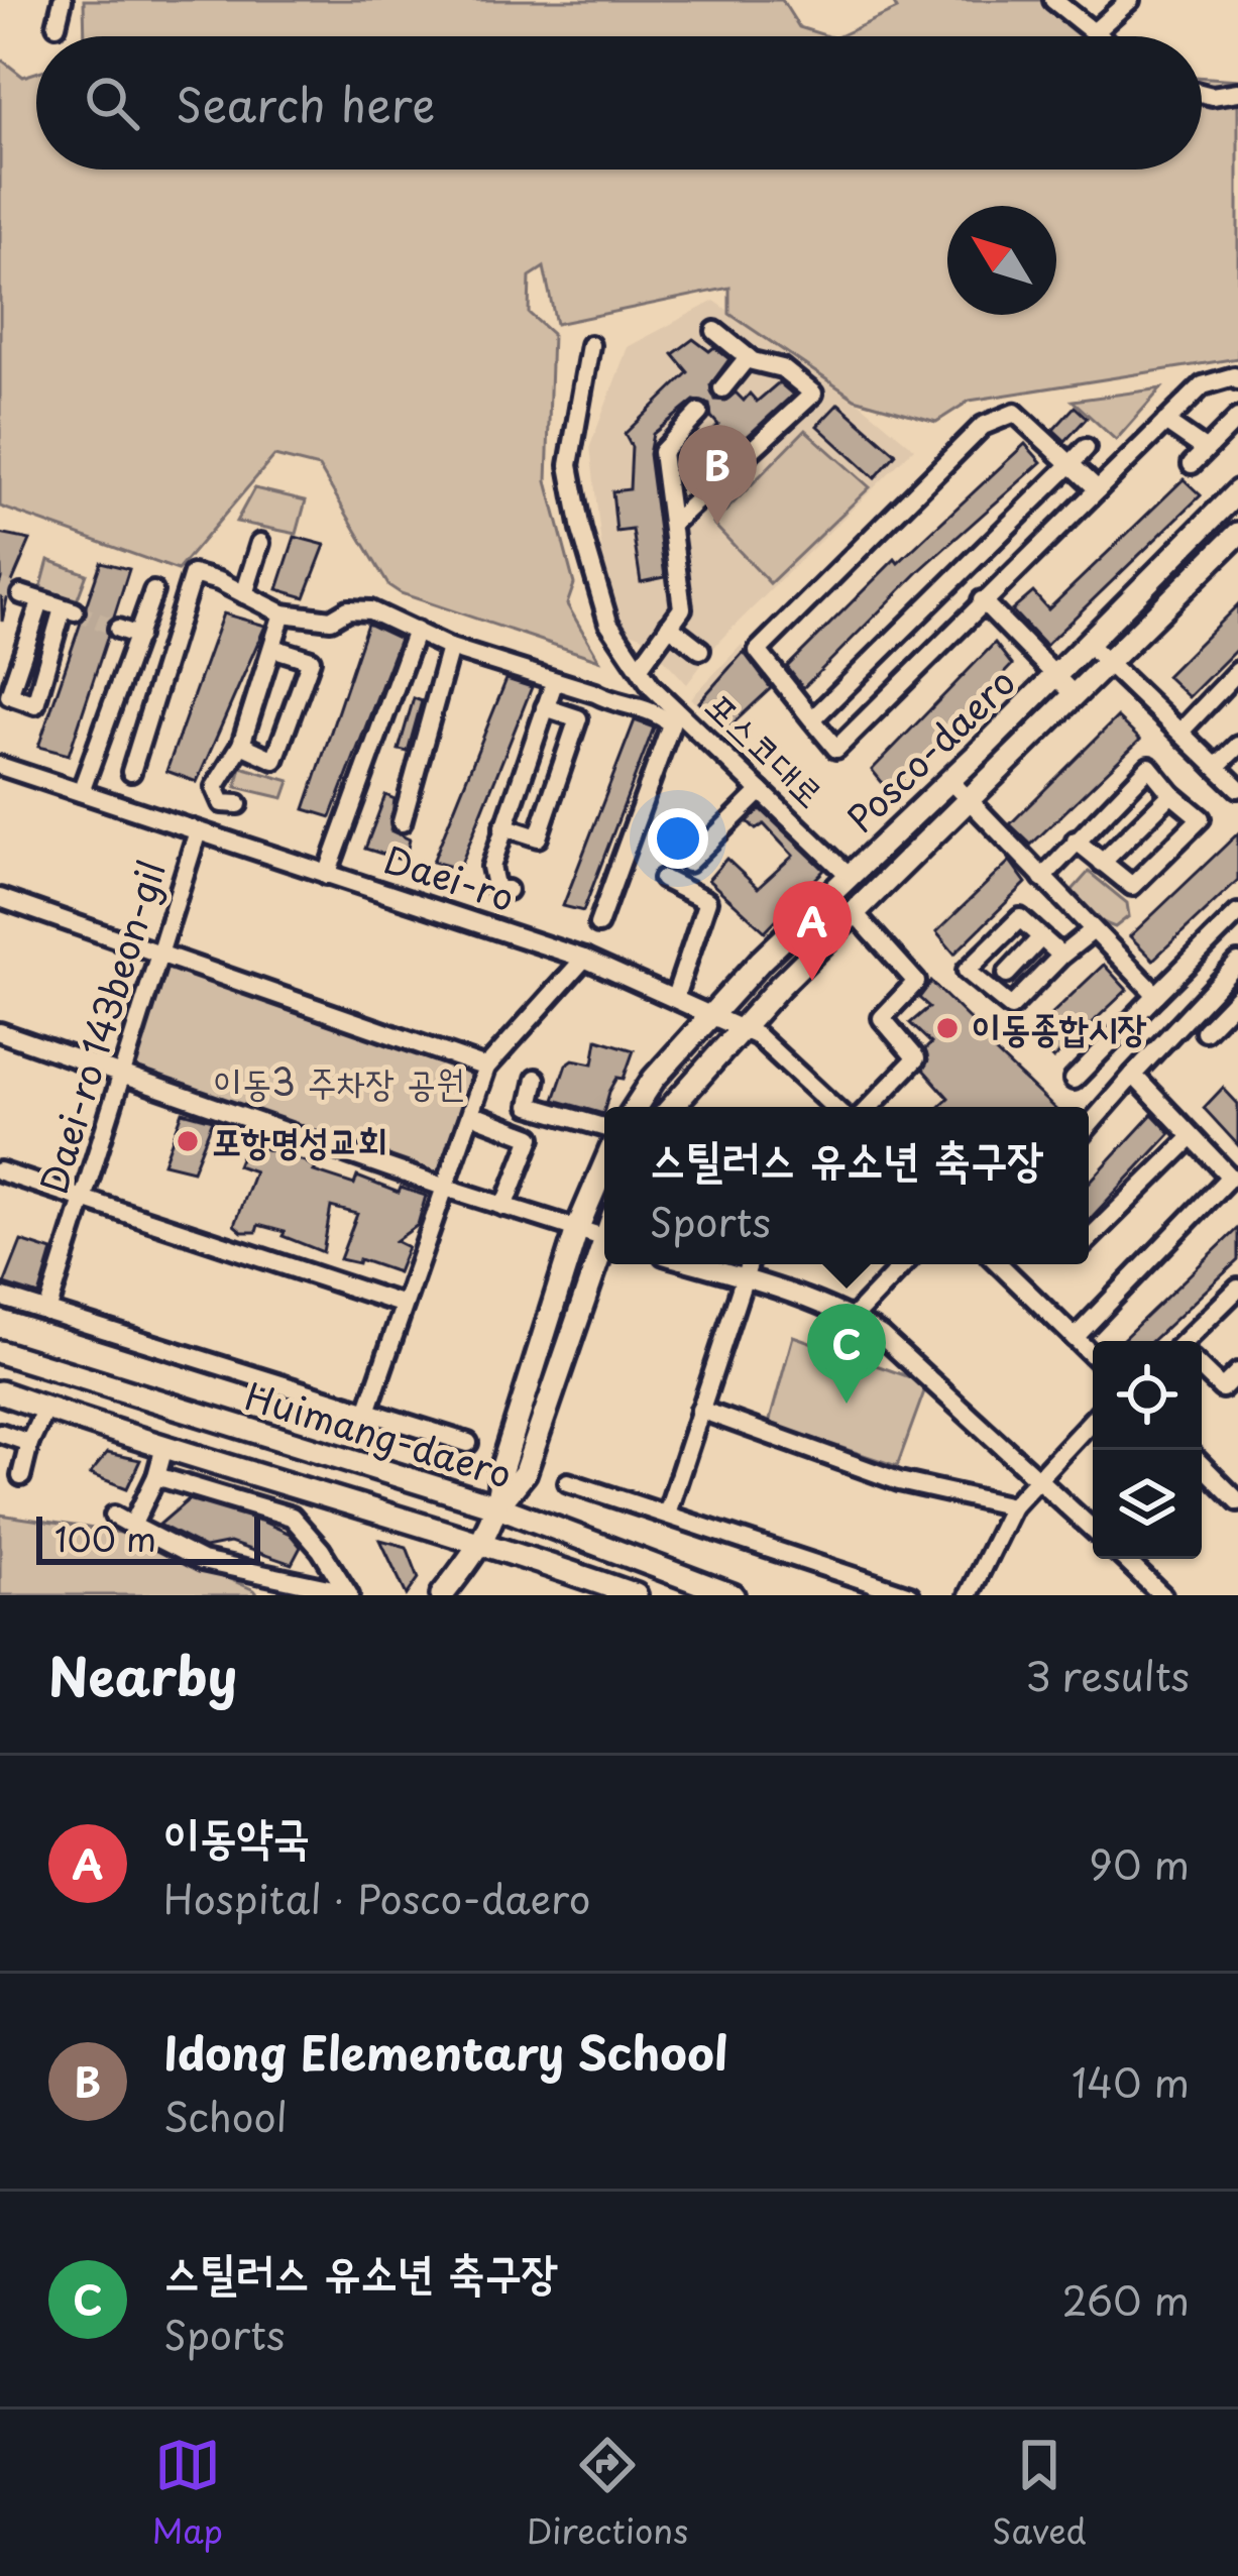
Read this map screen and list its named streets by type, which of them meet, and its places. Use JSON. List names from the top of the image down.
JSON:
{
  "streets": {
    "main road": ["Posco-daero", "Huimang-daero"],
    "street": ["포스코대로", "Daei-ro", "Daei-ro 143beon-gil"]
  },
  "crossings": [
    ["포스코대로", "Posco-daero"],
    ["Posco-daero", "Daei-ro"],
    ["Daei-ro", "Daei-ro 143beon-gil"]
  ],
  "parks": ["이동3 주차장 공원"],
  "places": ["이동종합시장", "포항명성교회"],
  "scale_bar": "100 m",
  "north": "top left",
  "page": {
    "search": "Search here",
    "pins": ["B", "A", "C"],
    "popup": ["스틸러스 유소년 축구장", "Sports"],
    "scale": "100 m",
    "heading": ["Nearby", "3 results"],
    "list": [
      {
        "mark": "A",
        "name": "이동약국",
        "note": "Hospital · Posco-daero",
        "value": "90 m"
      },
      {
        "mark": "B",
        "name": "Idong Elementary School",
        "note": "School",
        "value": "140 m"
      },
      {
        "mark": "C",
        "name": "스틸러스 유소년 축구장",
        "note": "Sports",
        "value": "260 m"
      }
    ],
    "nav": ["Map", "Directions", "Saved"]
  }
}
